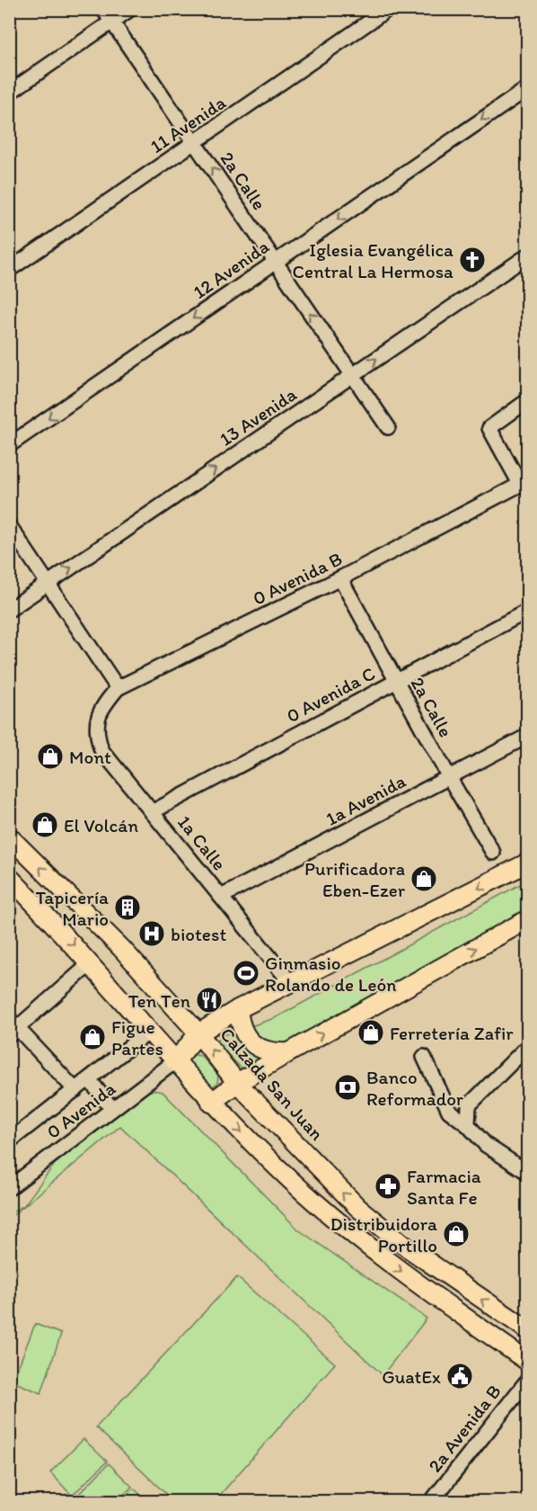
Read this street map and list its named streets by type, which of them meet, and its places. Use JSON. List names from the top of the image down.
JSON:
{
  "streets": {
    "main road": ["Calzada San Juan"],
    "street": [
      "11 Avenida",
      "2a Calle",
      "12 Avenida",
      "13 Avenida",
      "0 Avenida B",
      "0 Avenida C",
      "1a Avenida",
      "1a Calle",
      "0 Avenida",
      "2a Avenida B"
    ]
  },
  "crossings": [
    ["11 Avenida", "2a Calle"],
    ["2a Calle", "12 Avenida"],
    ["2a Calle", "13 Avenida"],
    ["2a Calle", "0 Avenida B"],
    ["2a Calle", "0 Avenida C"],
    ["2a Calle", "1a Avenida"],
    ["0 Avenida B", "1a Calle"],
    ["0 Avenida C", "1a Calle"],
    ["1a Avenida", "1a Calle"]
  ],
  "one_way": ["12 Avenida", "13 Avenida"],
  "places": {
    "church": ["Iglesia Evangélica Central La Hermosa"],
    "shop": [
      "Mont",
      "El Volcán",
      "Purificadora Eben-Ezer",
      "Ferretería Zafir",
      "Figue Partes",
      "Distribuidora Portillo"
    ],
    "building": ["Tapicería Mario"],
    "hospital": ["biotest"],
    "sports": ["Ginmasio Rolando de León"],
    "restaurant": ["Ten Ten"],
    "bank": ["Banco Reformador"],
    "pharmacy": ["Farmacia Santa Fe"],
    "public building": ["GuatEx"]
  }
}
